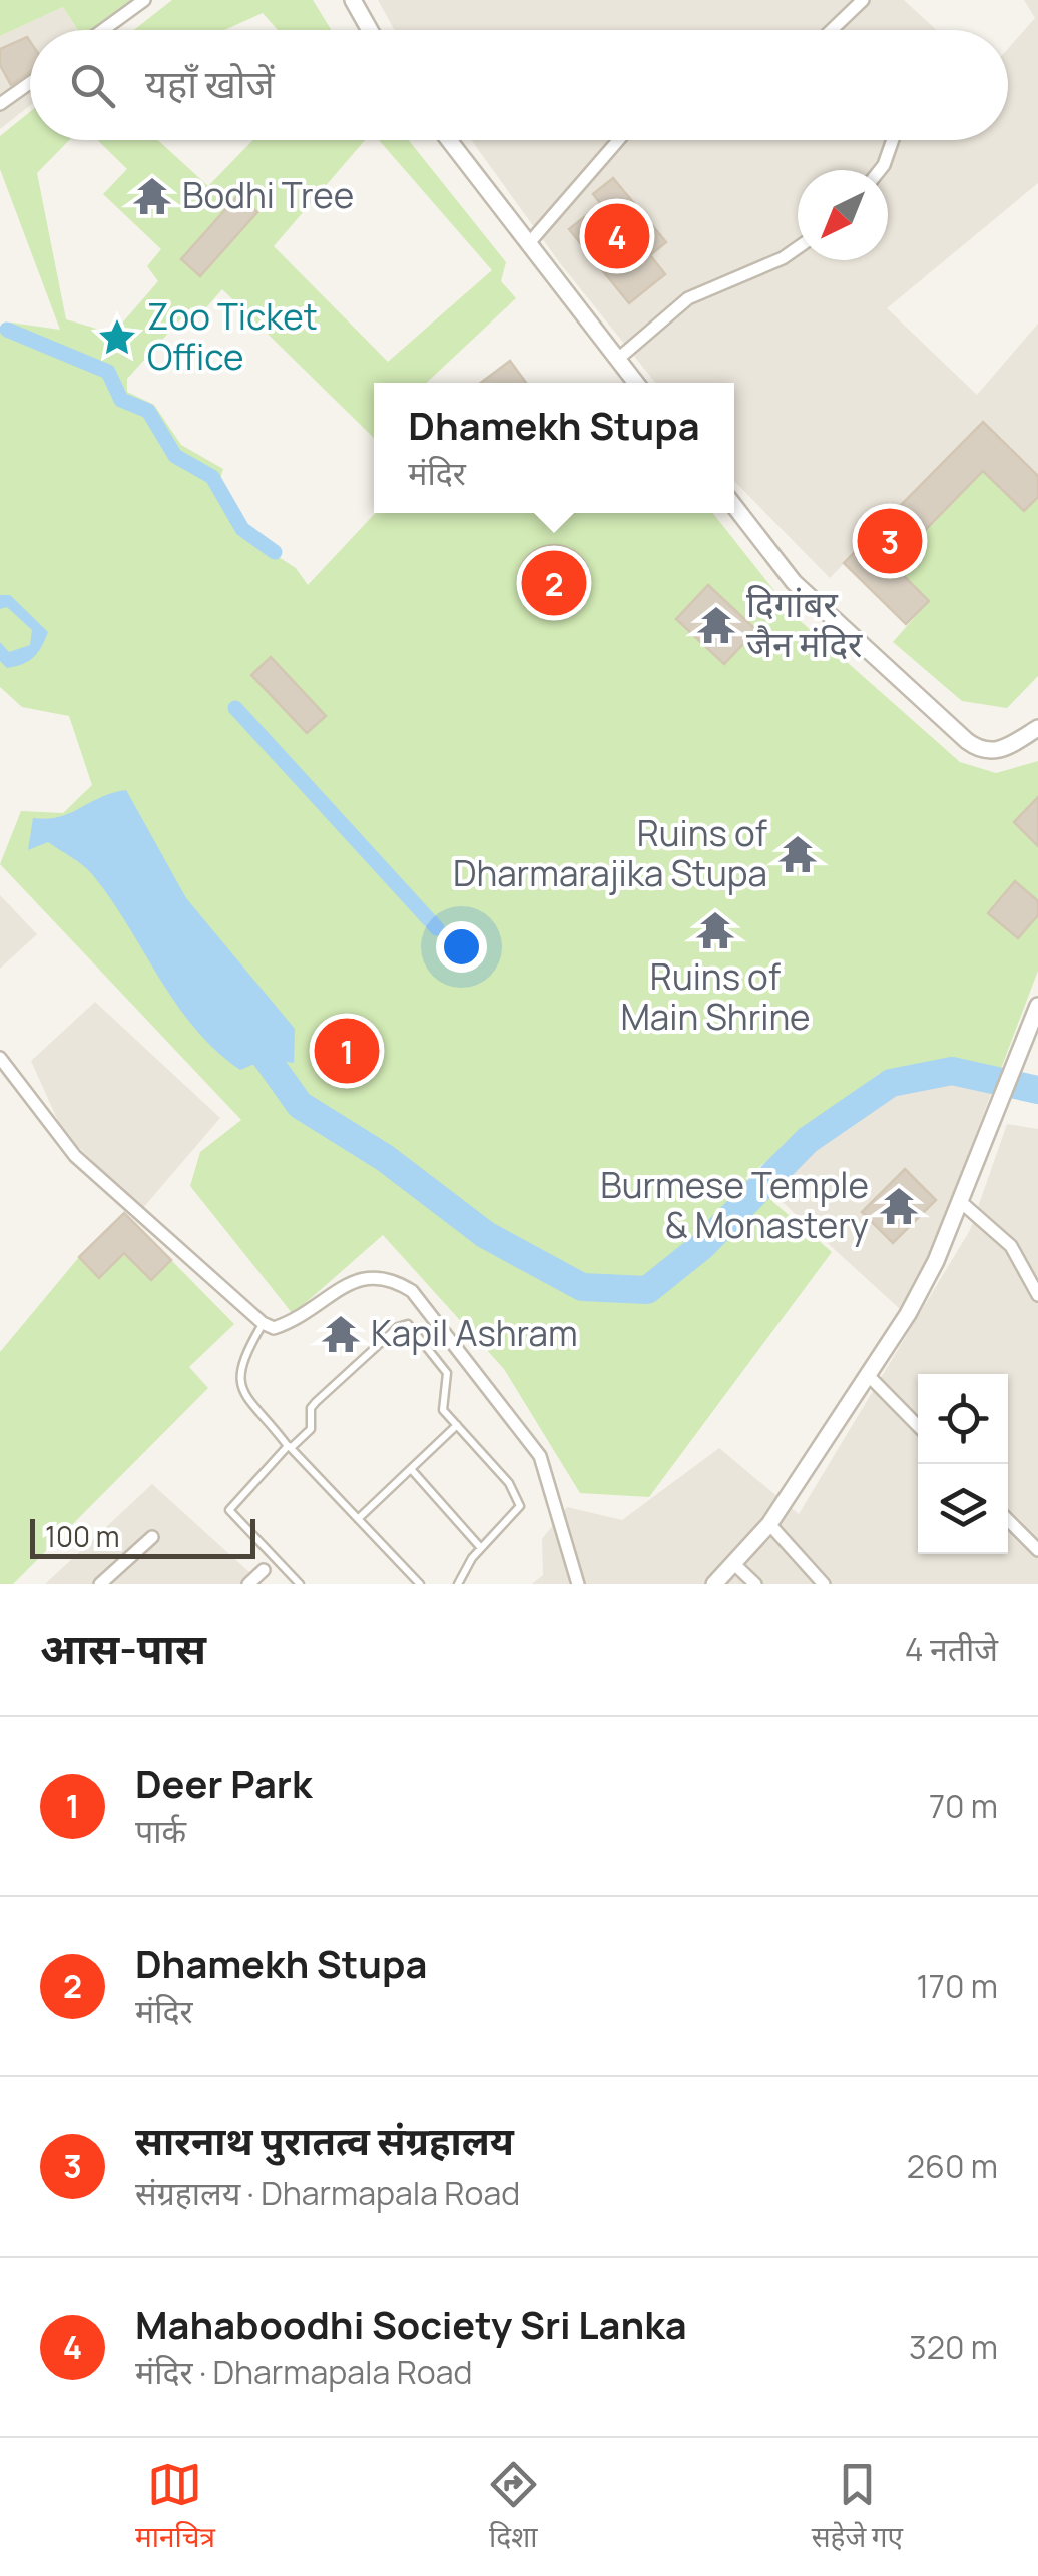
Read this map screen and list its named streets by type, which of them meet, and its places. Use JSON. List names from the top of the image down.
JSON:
{
  "places": {
    "temple": [
      "Bodhi Tree",
      "दिगांबर जैन मंदिर",
      "Ruins of Dharmarajika Stupa",
      "Ruins of Main Shrine",
      "Burmese Temple & Monastery",
      "Kapil Ashram"
    ],
    "place": ["Zoo Ticket Office"]
  },
  "scale_bar": "100 m",
  "north": "bottom left",
  "page": {
    "search": "यहाँ खोजें",
    "pins": [
      "4",
      "3",
      "2",
      "1"
    ],
    "popup": ["Dhamekh Stupa", "मंदिर"],
    "scale": "100 m",
    "heading": ["आस-पास", "4 नतीजे"],
    "list": [
      {
        "mark": "1",
        "name": "Deer Park",
        "note": "पार्क",
        "value": "70 m"
      },
      {
        "mark": "2",
        "name": "Dhamekh Stupa",
        "note": "मंदिर",
        "value": "170 m"
      },
      {
        "mark": "3",
        "name": "सारनाथ पुरातत्व संग्रहालय",
        "note": "संग्रहालय · Dharmapala Road",
        "value": "260 m"
      },
      {
        "mark": "4",
        "name": "Mahaboodhi Society Sri Lanka",
        "note": "मंदिर · Dharmapala Road",
        "value": "320 m"
      }
    ],
    "nav": ["मानचित्र", "दिशा", "सहेजे गए"]
  }
}
